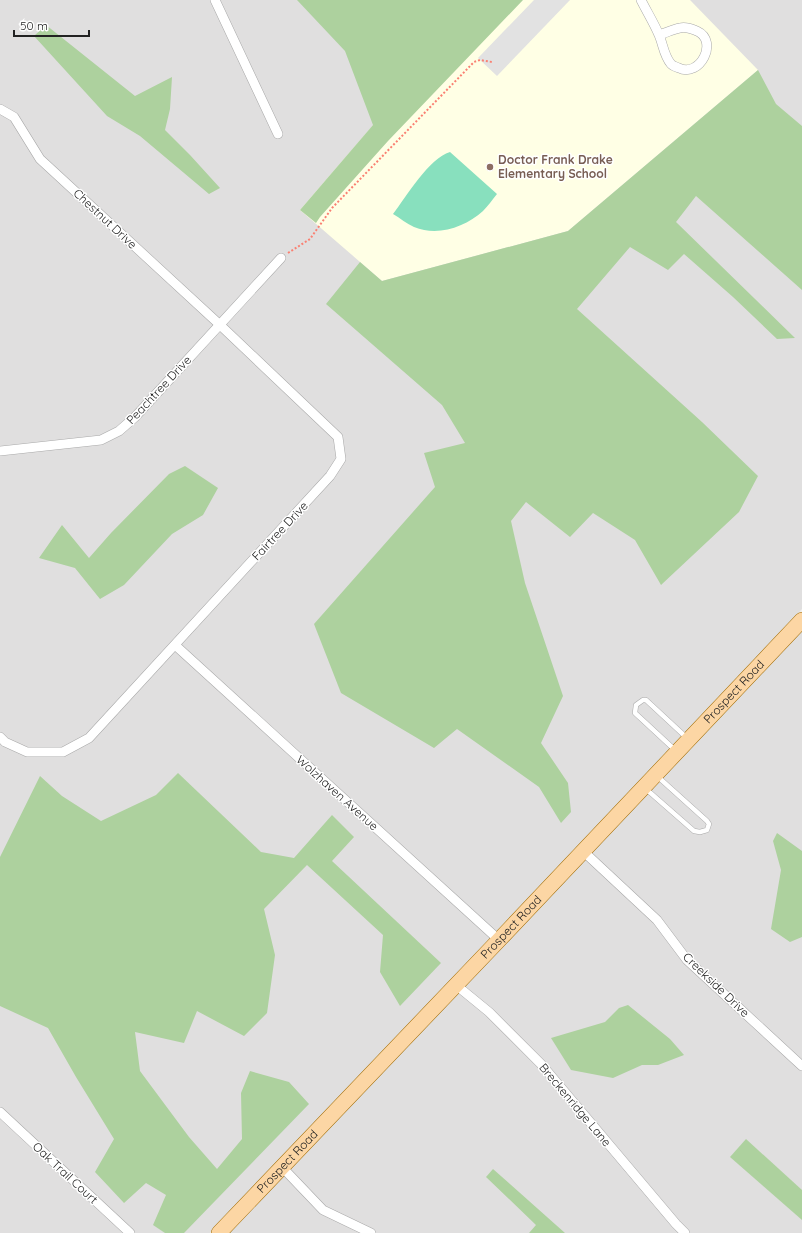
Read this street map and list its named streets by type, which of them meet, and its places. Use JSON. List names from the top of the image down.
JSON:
{
  "streets": {
    "main road": ["Prospect Road"],
    "street": [
      "Chestnut Drive",
      "Peachtree Drive",
      "Fairtree Drive",
      "Wolzhaven Avenue",
      "Creekside Drive",
      "Breckenridge Lane",
      "Oak Trail Court"
    ]
  },
  "crossings": [
    ["Chestnut Drive", "Peachtree Drive"],
    ["Chestnut Drive", "Fairtree Drive"],
    ["Peachtree Drive", "Fairtree Drive"],
    ["Fairtree Drive", "Wolzhaven Avenue"],
    ["Prospect Road", "Wolzhaven Avenue"],
    ["Prospect Road", "Creekside Drive"],
    ["Prospect Road", "Breckenridge Lane"]
  ],
  "places": ["Doctor Frank Drake Elementary School"],
  "scale_bar": "50 m"
}
